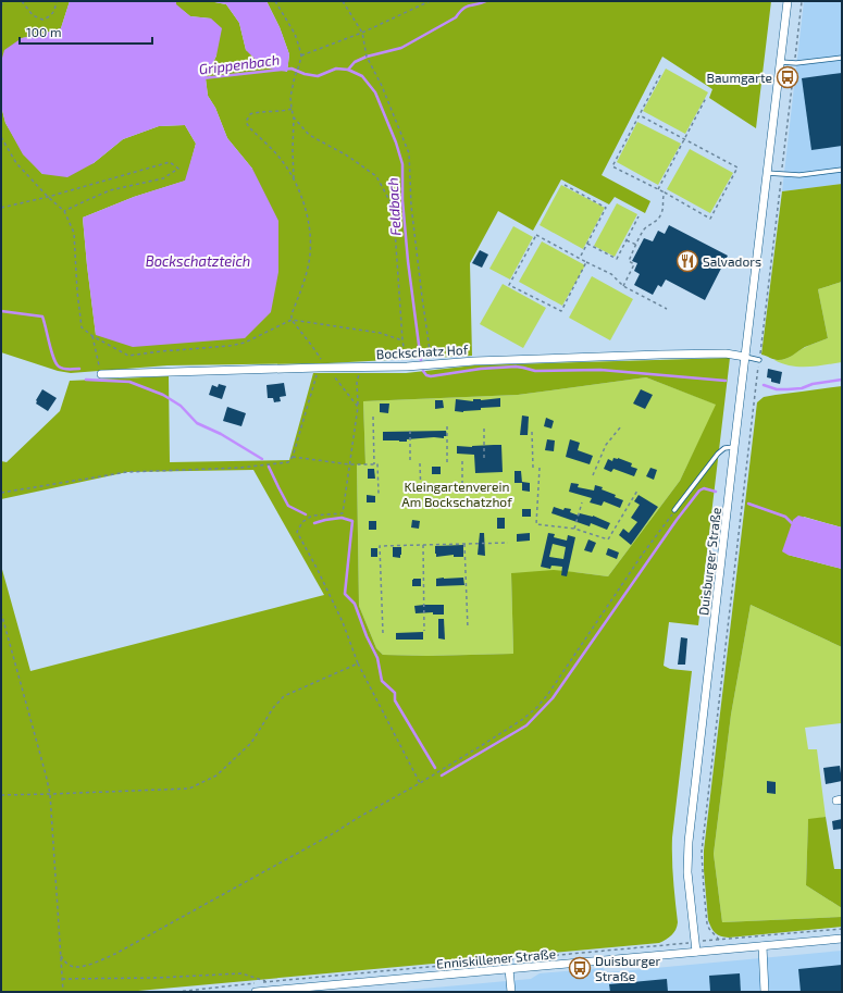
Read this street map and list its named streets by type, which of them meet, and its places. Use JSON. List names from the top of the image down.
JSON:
{
  "streets": {
    "street": ["Bockschatz Hof", "Duisburger Straße", "Enniskillener Straße"]
  },
  "crossings": [
    ["Bockschatz Hof", "Duisburger Straße"],
    ["Duisburger Straße", "Enniskillener Straße"]
  ],
  "water": ["Grippenbach", "Feldbach", "Bockschatzteich"],
  "parks": ["Kleingartenverein Am Bockschatzhof"],
  "places": {
    "bus stop": ["Baumgarte", "Duisburger Straße"],
    "restaurant": ["Salvadors"]
  },
  "scale_bar": "100 m"
}
